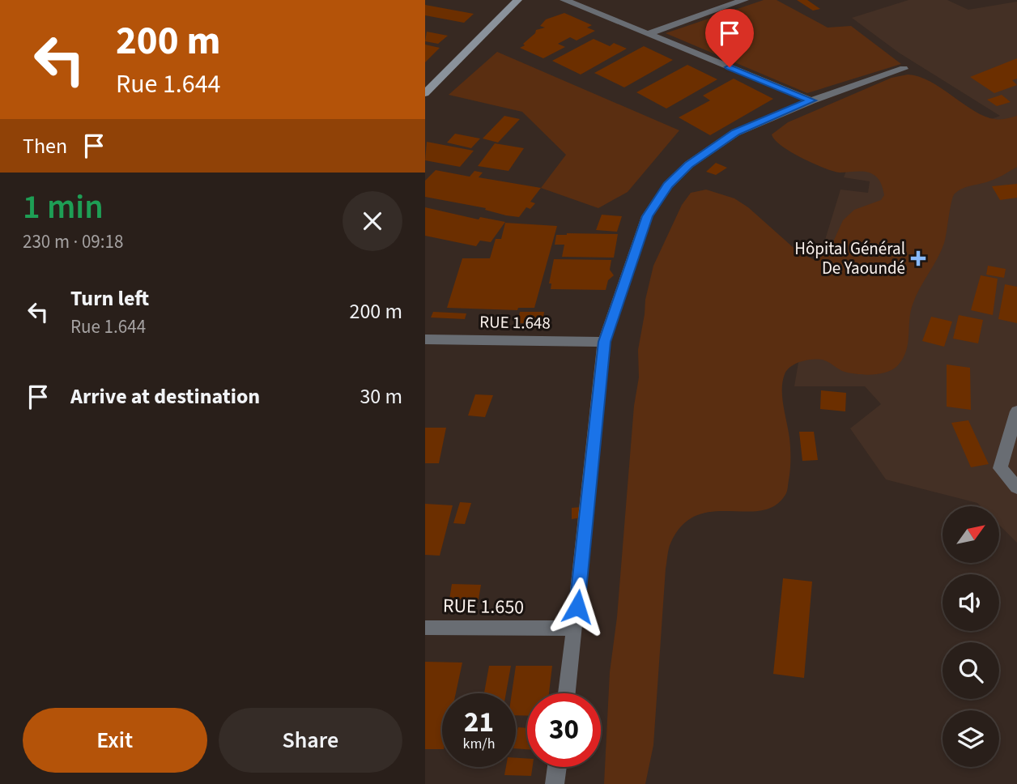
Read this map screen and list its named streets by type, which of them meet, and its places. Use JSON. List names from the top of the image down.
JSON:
{
  "streets": {
    "street": ["RUE 1.648", "RUE 1.650"]
  },
  "places": {
    "health": ["Hôpital Général De Yaoundé"]
  },
  "north": "top right",
  "page": {
    "turn": ["200 m", "Rue 1.644"],
    "then": "Then",
    "heading": ["1 min", "230 m · 09:18"],
    "list": [
      {
        "name": "Turn left",
        "note": "Rue 1.644",
        "value": "200 m"
      },
      {
        "name": "Arrive at destination",
        "value": "30 m"
      }
    ],
    "speed": "21 km/h",
    "limit": "30",
    "buttons": ["Exit", "Share"]
  }
}
